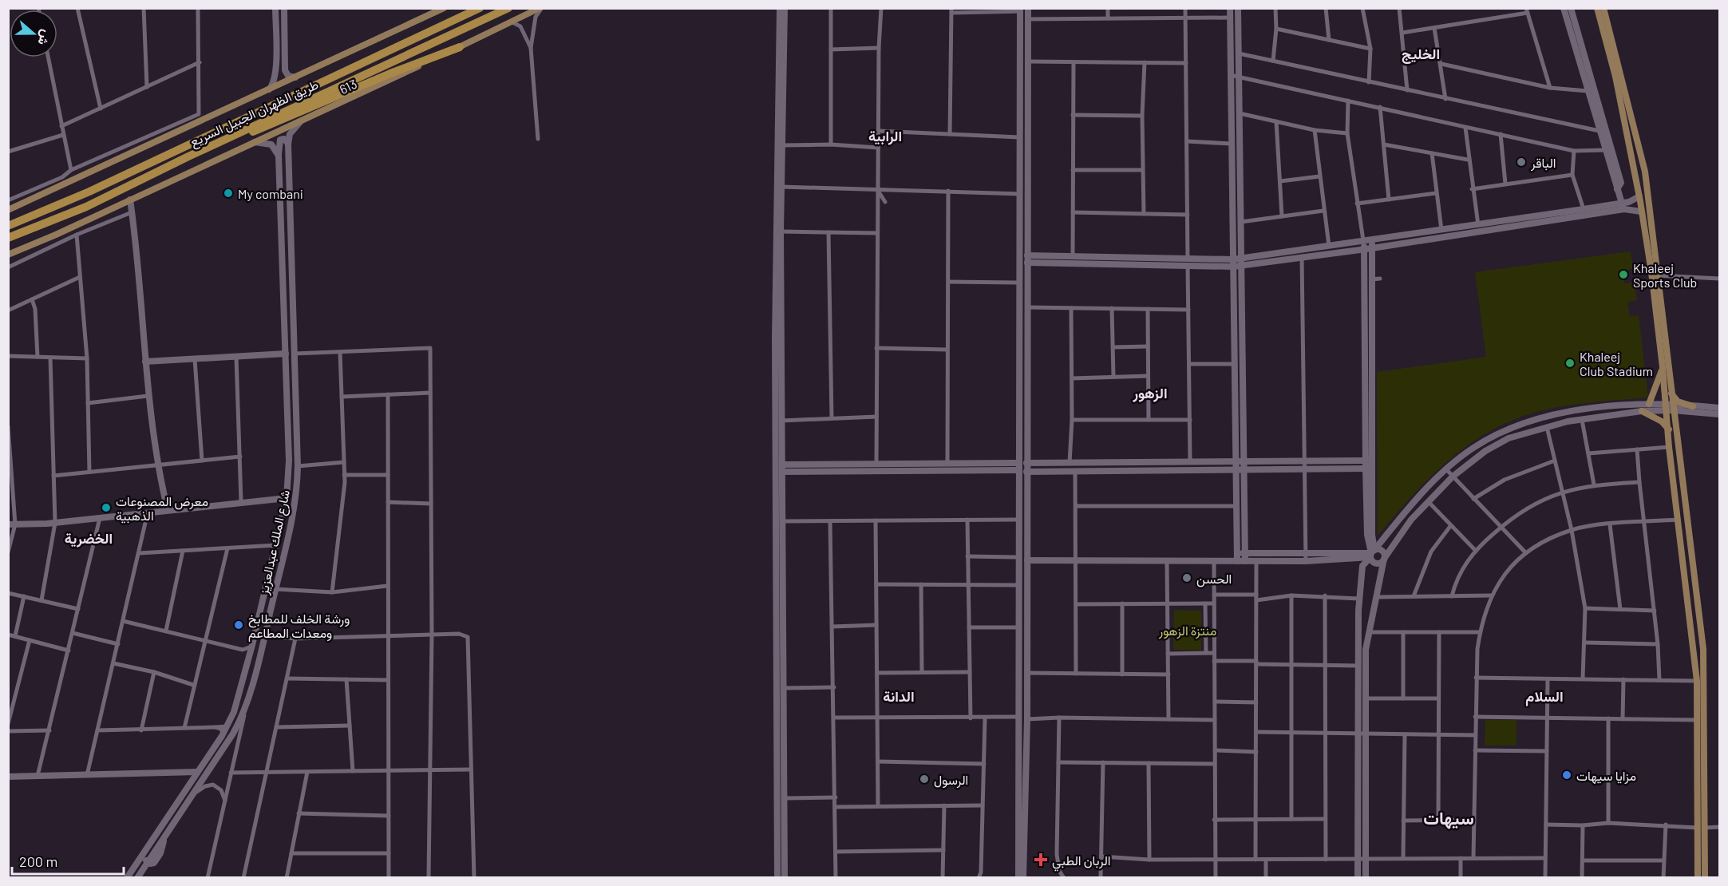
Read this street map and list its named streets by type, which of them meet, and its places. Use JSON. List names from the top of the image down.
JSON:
{
  "streets": {
    "highway": ["613", "طريق الظهران الجبيل السريع"],
    "street": ["شارع الملك عبدالعزيز"]
  },
  "crossings": [
    ["613", "شارع الملك عبدالعزيز"]
  ],
  "districts": [
    "الخليج",
    "الرابية",
    "الزهور",
    "الخضرية",
    "الدانة",
    "السلام",
    "سيهات"
  ],
  "parks": ["منتزة الزهور"],
  "places": {
    "other": [
      "الباقر",
      "My combani",
      "Khaleej Sports Club",
      "Khaleej Club Stadium",
      "معرض المصنوعات الذهبية",
      "الحسن",
      "ورشة الخلف للمطابخ ومعدات المطاعم",
      "مزايا سيهات",
      "الرسول"
    ],
    "health": ["الربان الطبي"]
  },
  "scale_bar": "200 m",
  "north": "right"
}
